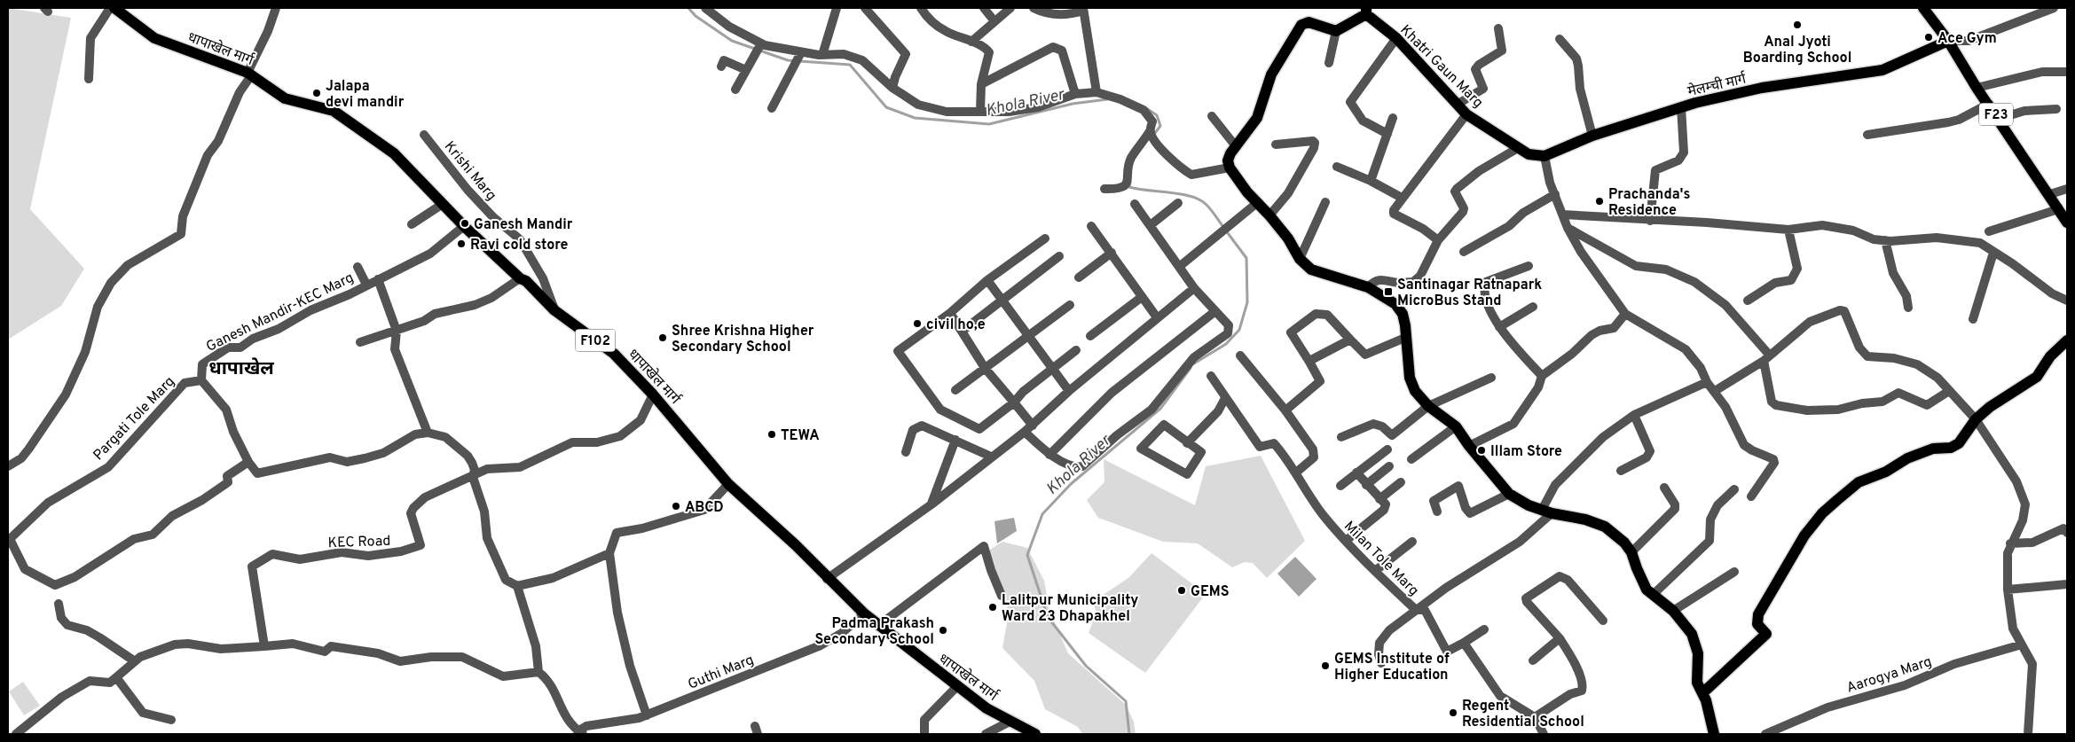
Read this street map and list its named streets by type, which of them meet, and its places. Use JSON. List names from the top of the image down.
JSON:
{
  "streets": {
    "main road": [
      "धापाखेल मार्ग",
      "Khatri Gaun Marg",
      "मेलम्ची मार्ग",
      "F23",
      "F102"
    ],
    "street": [
      "Krishi Marg",
      "Ganesh Mandir-KEC Marg",
      "Pargati Tole Marg",
      "KEC Road",
      "Milan Tole Marg",
      "Guthi Marg",
      "Aarogya Marg"
    ]
  },
  "crossings": [
    ["धापाखेल मार्ग", "Krishi Marg"],
    ["धापाखेल मार्ग", "Ganesh Mandir-KEC Marg"],
    ["धापाखेल मार्ग", "KEC Road"],
    ["धापाखेल मार्ग", "Guthi Marg"],
    ["Khatri Gaun Marg", "मेलम्ची मार्ग"],
    ["मेलम्ची मार्ग", "F23"],
    ["Ganesh Mandir-KEC Marg", "Pargati Tole Marg"]
  ],
  "districts": ["धापाखेल"],
  "water": ["Khola River"],
  "places": {
    "other": [
      "Anal Jyoti Boarding School",
      "Ace Gym",
      "Jalapa devi mandir",
      "Prachanda's Residence",
      "Ganesh Mandir",
      "Ravi cold store",
      "civil ho,e",
      "Shree Krishna Higher Secondary School",
      "TEWA",
      "Illam Store",
      "ABCD",
      "GEMS",
      "Lalitpur Municipality Ward 23 Dhapakhel",
      "Padma Prakash Secondary School",
      "GEMS Institute of Higher Education",
      "Regent Residential School"
    ],
    "transit": ["Santinagar Ratnapark MicroBus Stand"]
  }
}
